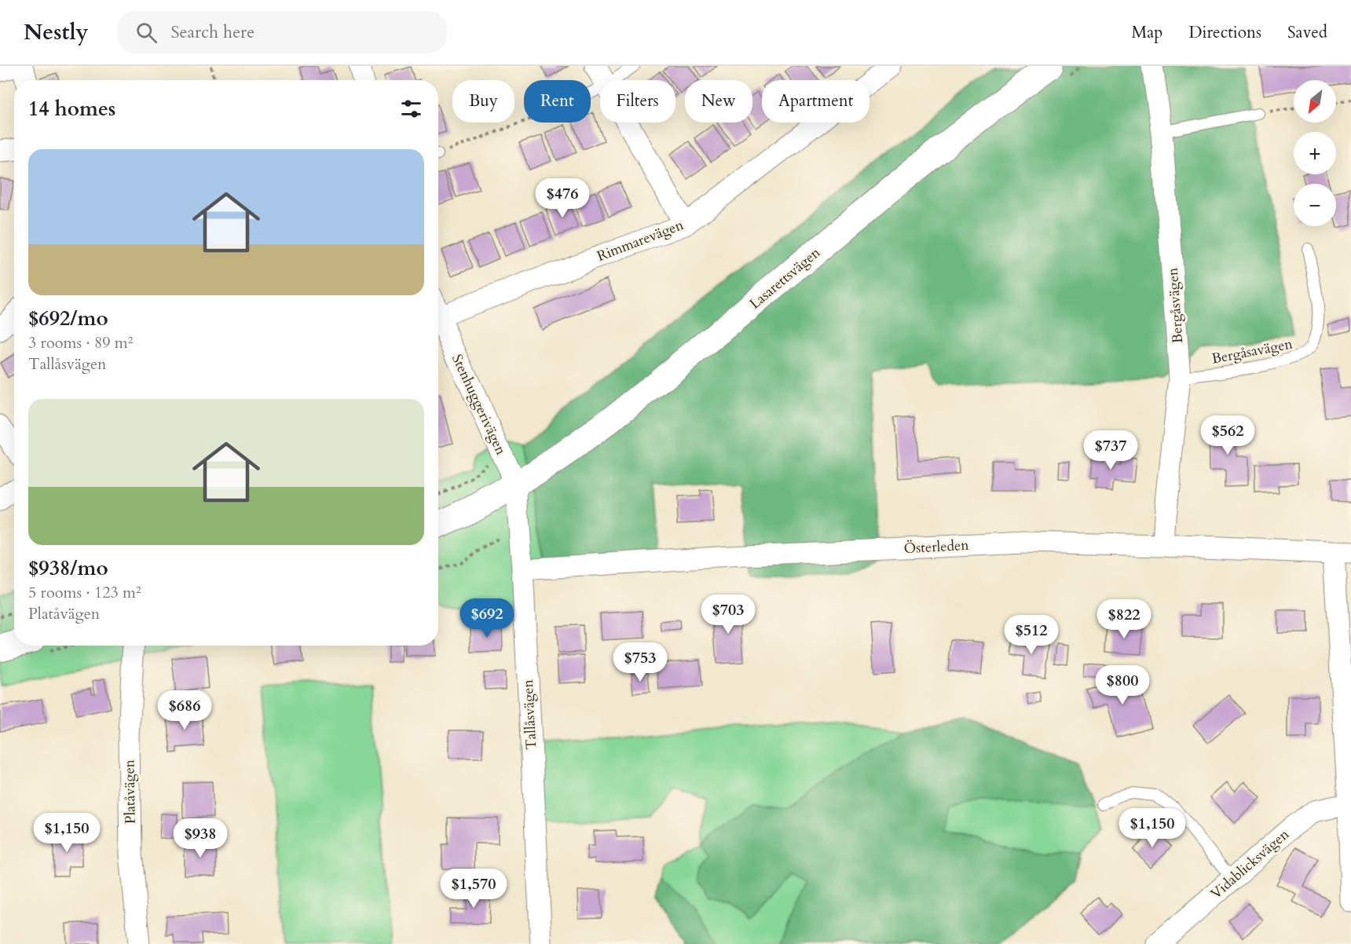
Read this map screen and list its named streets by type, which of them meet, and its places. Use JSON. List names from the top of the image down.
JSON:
{
  "streets": {
    "street": [
      "Rimmarevägen",
      "Lasarettsvägen",
      "Bergåsvägen",
      "Stenhuggerivägen",
      "Österleden",
      "Tallåsvägen",
      "Platåvägen",
      "Vidablicksvägen"
    ],
    "lane": ["Bergåsavägen"]
  },
  "crossings": [
    ["Lasarettsvägen", "Stenhuggerivägen"],
    ["Lasarettsvägen", "Tallåsvägen"],
    ["Bergåsvägen", "Bergåsavägen"],
    ["Bergåsvägen", "Österleden"],
    ["Stenhuggerivägen", "Tallåsvägen"],
    ["Österleden", "Tallåsvägen"]
  ],
  "north": "bottom left",
  "page": {
    "header": "Nestly",
    "search": "Search here",
    "nav": ["Map", "Directions", "Saved"],
    "map_buttons": ["+", "−"],
    "chip": [
      "Buy",
      "Rent",
      "Filters",
      "New",
      "Apartment"
    ],
    "heading": "14 homes",
    "list": [
      {
        "name": "$692/mo",
        "note": "3 rooms · 89 m² · Tallåsvägen"
      },
      {
        "name": "$938/mo",
        "note": "5 rooms · 123 m² · Platåvägen"
      }
    ],
    "price": [
      "$476",
      "$562",
      "$737",
      "$703",
      "$692",
      "$822",
      "$512",
      "$753",
      "$800",
      "$686",
      "$1,150",
      "$1,150",
      "$938",
      "$1,570"
    ]
  }
}
